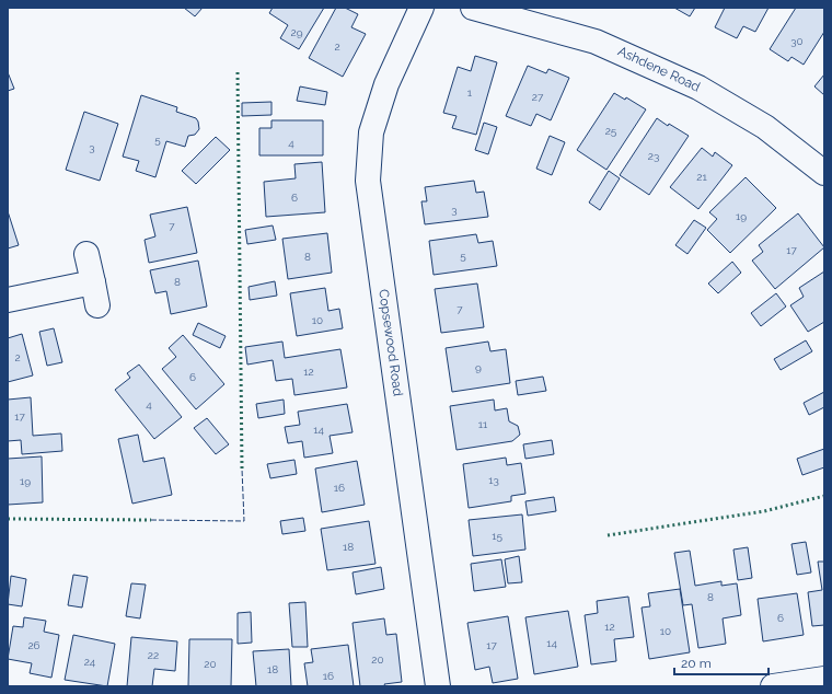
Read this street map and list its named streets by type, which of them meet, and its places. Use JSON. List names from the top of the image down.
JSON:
{
  "streets": {
    "street": ["Ashdene Road", "Copsewood Road"]
  },
  "house_numbers": [
    "29",
    "30",
    "2",
    "1",
    "27",
    "25",
    "5",
    "4",
    "3",
    "23",
    "21",
    "6",
    "3",
    "19",
    "7",
    "17",
    "5",
    "8",
    "8",
    "7",
    "10",
    "2",
    "9",
    "12",
    "6",
    "4",
    "17",
    "11",
    "14",
    "13",
    "19",
    "16",
    "15",
    "18",
    "8",
    "6",
    "12",
    "10",
    "14",
    "26",
    "17",
    "22",
    "20",
    "24",
    "20",
    "18",
    "16"
  ],
  "scale_bar": "20 m"
}
